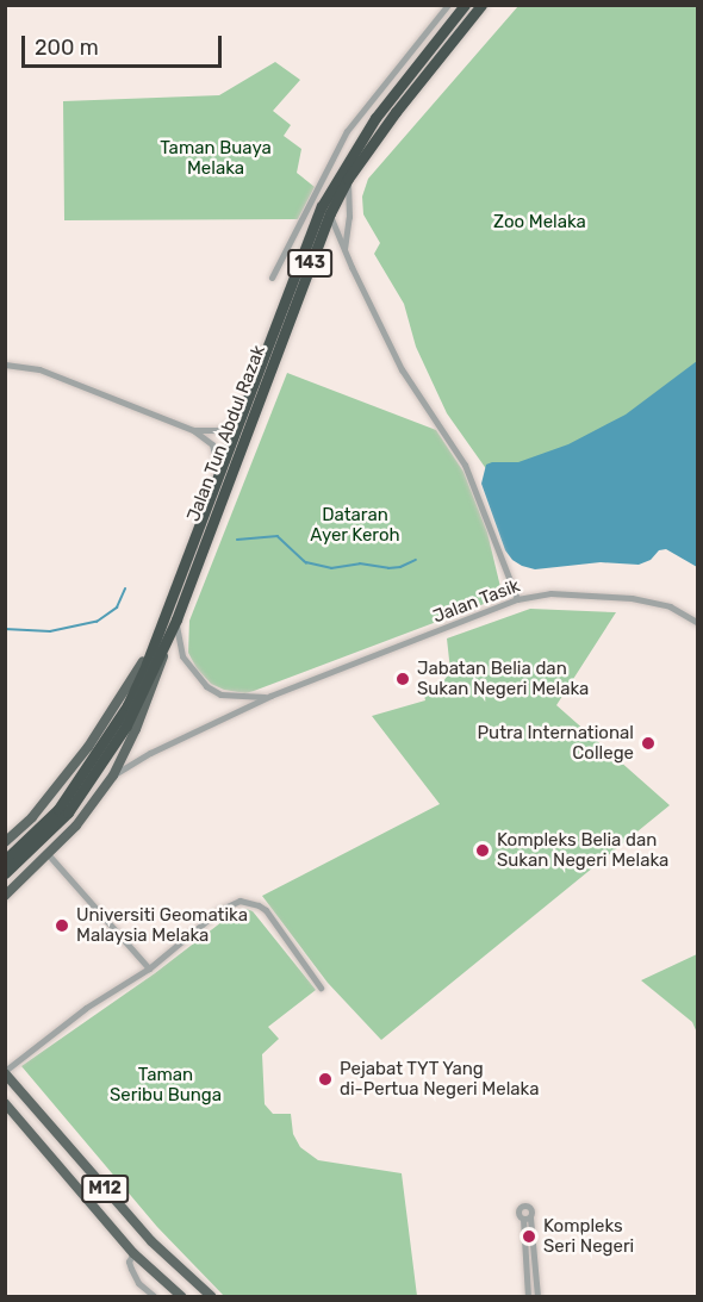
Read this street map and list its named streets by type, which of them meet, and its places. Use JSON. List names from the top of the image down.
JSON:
{
  "streets": {
    "highway": ["143", "Jalan Tun Abdul Razak"],
    "main road": ["M12"],
    "street": ["Jalan Tasik"]
  },
  "crossings": [
    ["Jalan Tun Abdul Razak", "Jalan Tasik"]
  ],
  "parks": [
    "Taman Buaya Melaka",
    "Zoo Melaka",
    "Dataran Ayer Keroh",
    "Taman Seribu Bunga"
  ],
  "places": [
    "Jabatan Belia dan Sukan Negeri Melaka",
    "Putra International College",
    "Kompleks Belia dan Sukan Negeri Melaka",
    "Universiti Geomatika Malaysia Melaka",
    "Pejabat TYT Yang di-Pertua Negeri Melaka",
    "Kompleks Seri Negeri"
  ],
  "scale_bar": "200 m"
}
